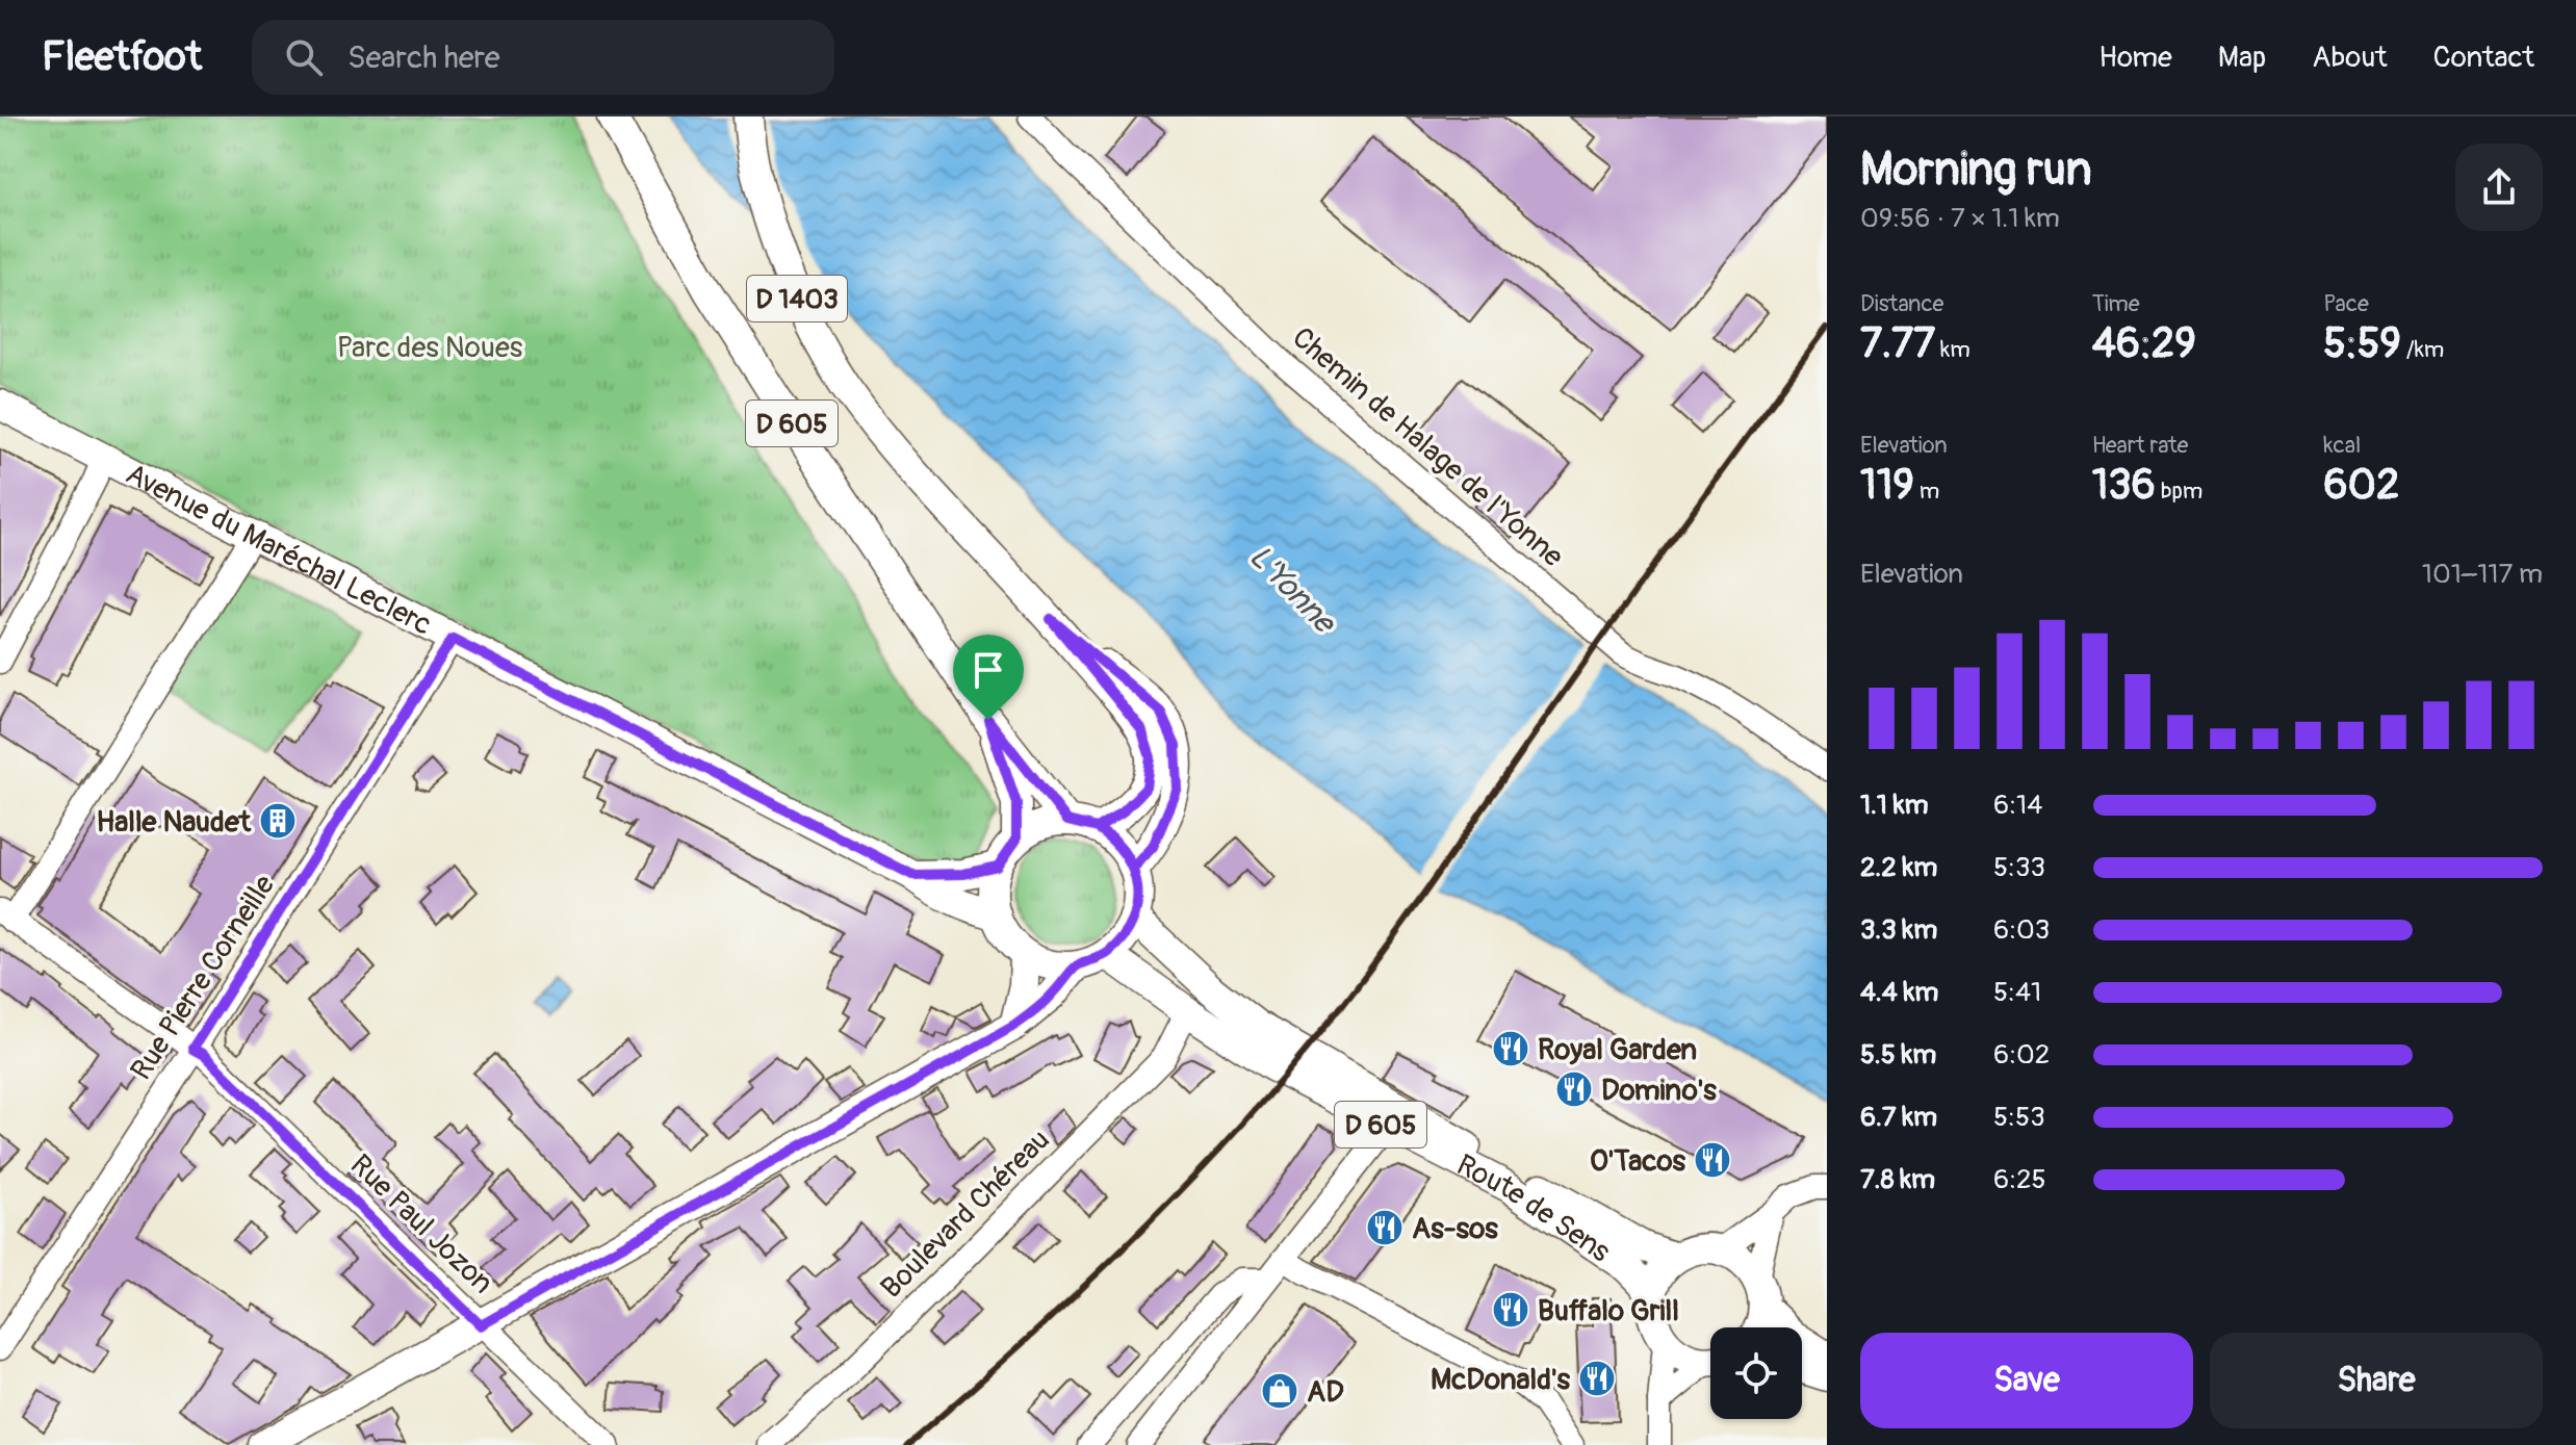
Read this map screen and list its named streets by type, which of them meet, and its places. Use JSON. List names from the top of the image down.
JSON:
{
  "streets": {
    "main road": [
      "D 1403",
      "D 605",
      "Avenue du Maréchal Leclerc",
      "Route de Sens"
    ],
    "street": [
      "Chemin de Halage de l'Yonne",
      "Rue Pierre Corneille",
      "Boulevard Chéreau",
      "Rue Paul Jozon"
    ]
  },
  "crossings": [
    ["D 1403", "D 605"],
    ["D 1403", "Avenue du Maréchal Leclerc"],
    ["D 1403", "Route de Sens"],
    ["D 605", "Avenue du Maréchal Leclerc"],
    ["D 605", "Route de Sens"],
    ["Avenue du Maréchal Leclerc", "Rue Pierre Corneille"],
    ["Avenue du Maréchal Leclerc", "Route de Sens"],
    ["Rue Pierre Corneille", "Rue Paul Jozon"],
    ["Route de Sens", "Boulevard Chéreau"]
  ],
  "water": ["L'Yonne"],
  "parks": ["Parc des Noues"],
  "places": {
    "building": ["Halle Naudet"],
    "restaurant": [
      "Royal Garden",
      "Domino's",
      "O'Tacos",
      "As-sos",
      "Buffalo Grill",
      "McDonald's"
    ],
    "shop": ["AD"]
  },
  "page": {
    "header": "Fleetfoot",
    "search": "Search here",
    "nav": [
      "Home",
      "Map",
      "About",
      "Contact"
    ],
    "heading": ["Morning run", "09:56 · 7 × 1.1 km"],
    "stats": [
      ["Distance", "7.77 km"],
      ["Time", "46:29"],
      ["Pace", "5:59 /km"],
      ["Elevation", "119 m"],
      ["Heart rate", "136 bpm"],
      ["kcal", "602"]
    ],
    "chart": ["Elevation", "101–117 m"],
    "list": [
      {
        "name": "1.1 km",
        "note": "6:14"
      },
      {
        "name": "2.2 km",
        "note": "5:33"
      },
      {
        "name": "3.3 km",
        "note": "6:03"
      },
      {
        "name": "4.4 km",
        "note": "5:41"
      },
      {
        "name": "5.5 km",
        "note": "6:02"
      },
      {
        "name": "6.7 km",
        "note": "5:53"
      },
      {
        "name": "7.8 km",
        "note": "6:25"
      }
    ],
    "buttons": ["Save", "Share"]
  }
}
